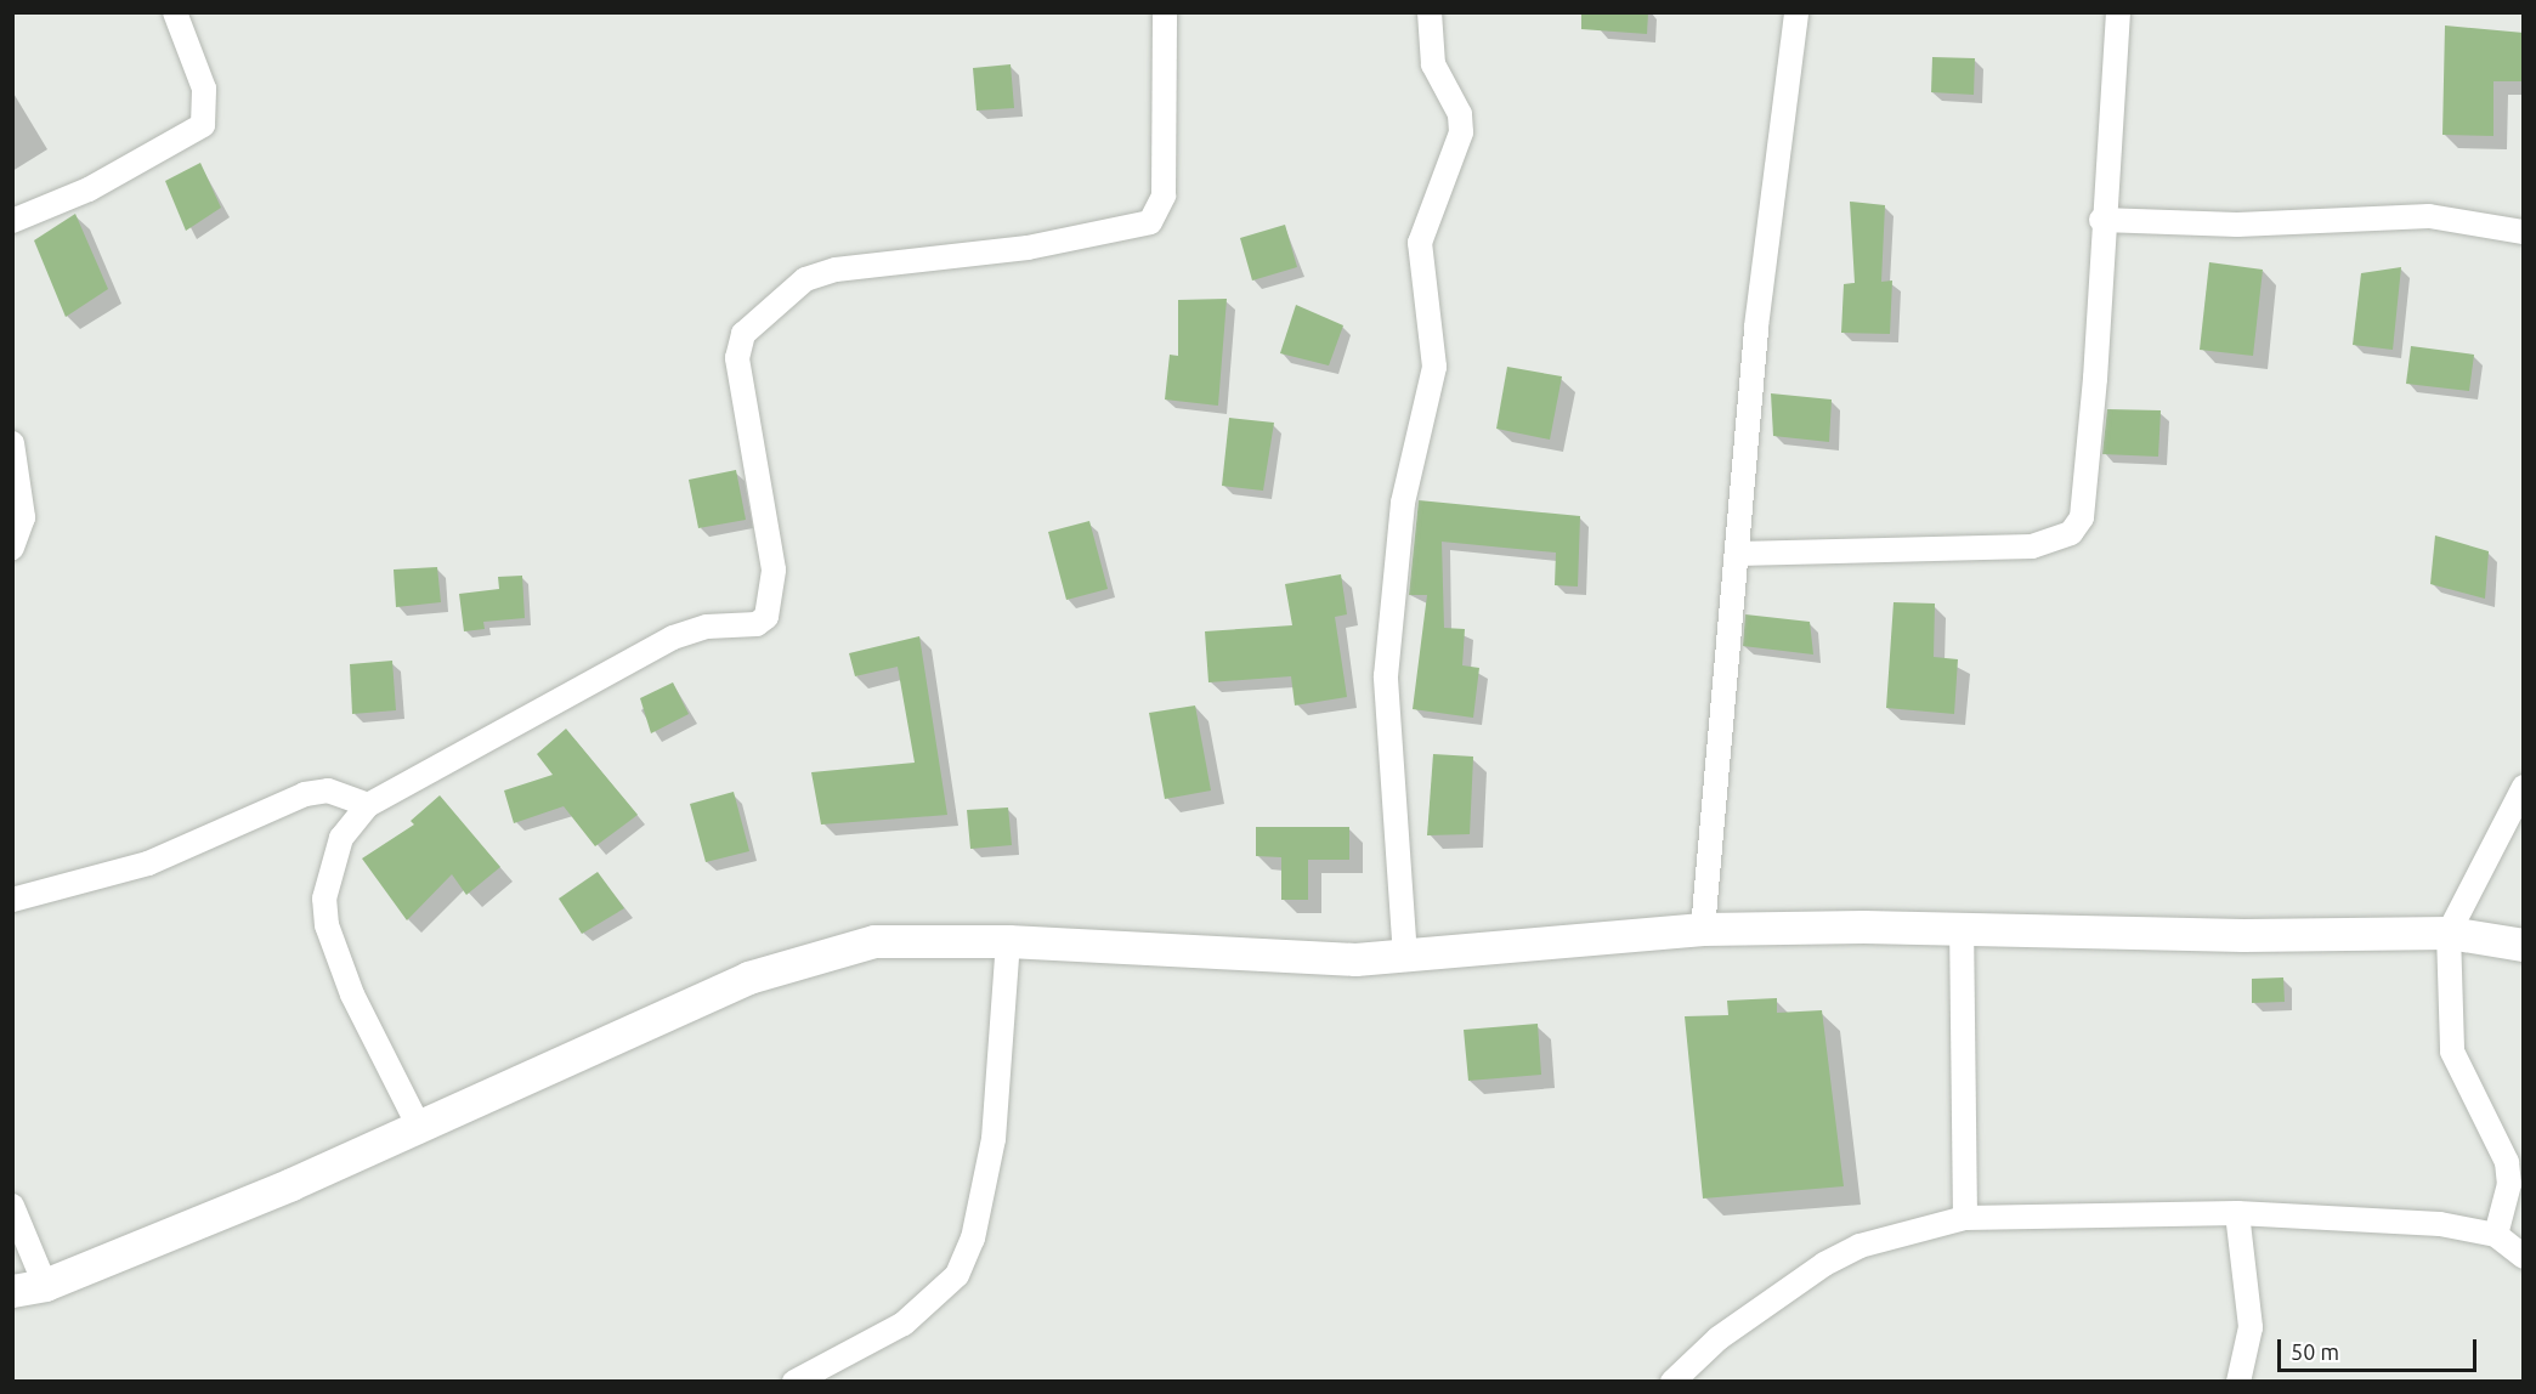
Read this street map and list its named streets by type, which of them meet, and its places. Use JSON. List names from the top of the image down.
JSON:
{
  "scale_bar": "50 m"
}
